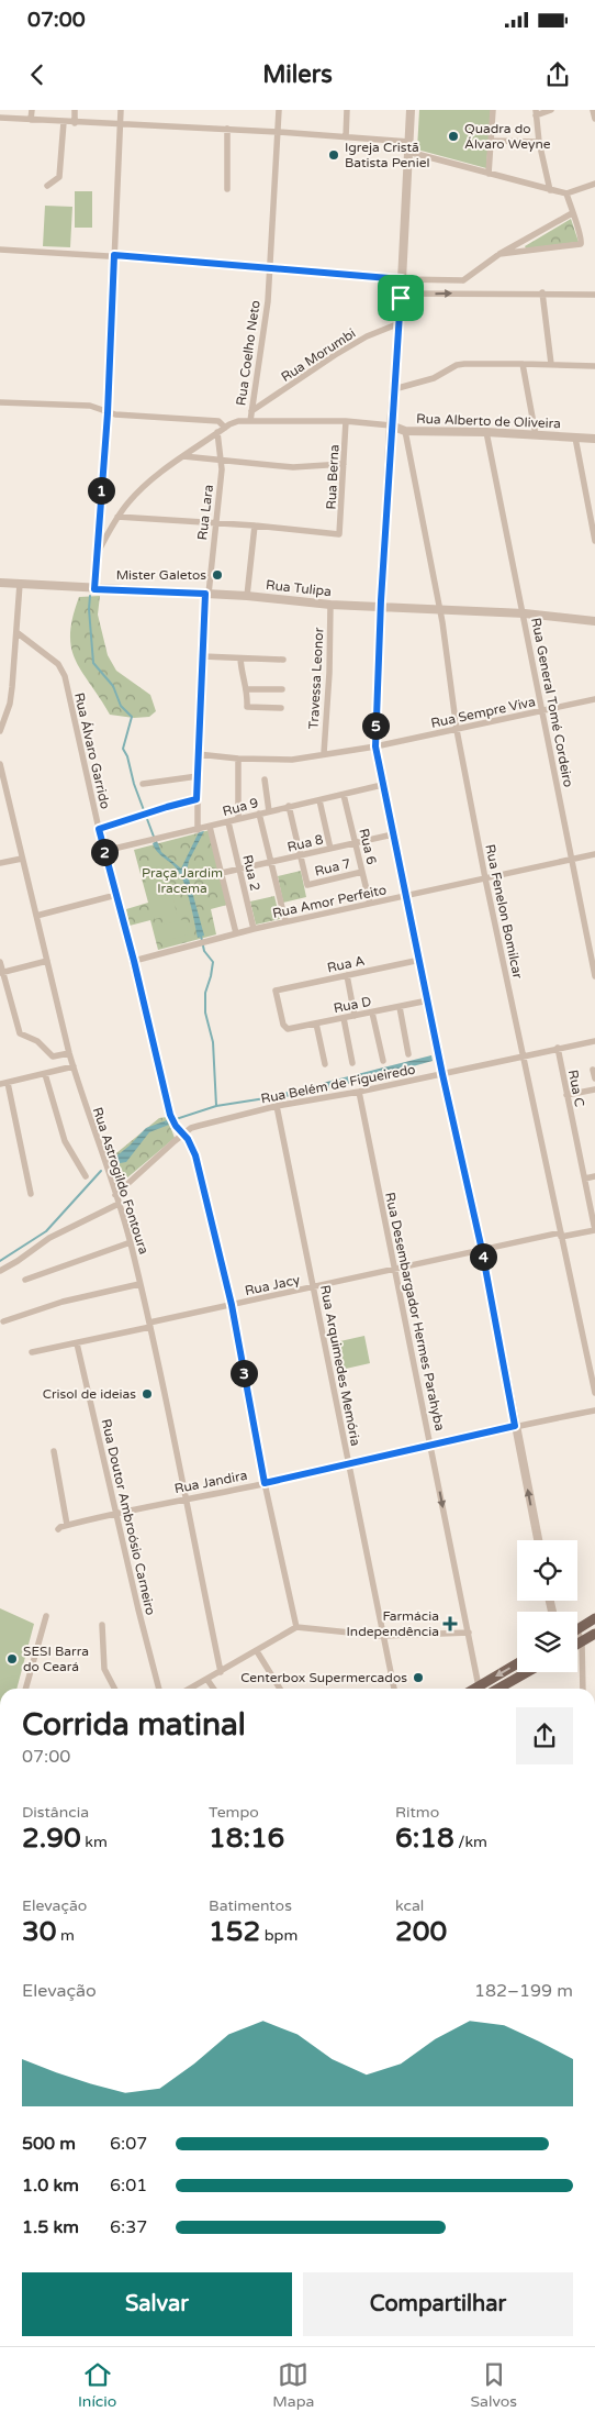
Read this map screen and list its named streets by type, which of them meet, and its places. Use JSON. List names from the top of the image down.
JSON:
{
  "streets": {
    "street": [
      "Rua Coelho Neto",
      "Rua Morumbi",
      "Rua Alberto de Oliveira",
      "Rua Berna",
      "Rua Lara",
      "Rua Tulipa",
      "Travessa Leonor",
      "Rua General Tomé Cordeiro",
      "Rua Sempre Viva",
      "Rua Álvaro Garrido",
      "Rua 9",
      "Rua 8",
      "Rua 6",
      "Rua 7",
      "Rua 2",
      "Rua Amor Perfeito",
      "Rua Fenelon Bomilcar",
      "Rua A",
      "Rua D",
      "Rua Belém de Figueiredo",
      "Rua C",
      "Rua Astrogildo Fontoura",
      "Rua Jacy",
      "Rua Desembargador Hermes Parahyba",
      "Rua Arquimedes Memória",
      "Rua Jandira",
      "Rua Doutor Ambroósio Carneiro"
    ]
  },
  "crossings": [
    ["Rua Coelho Neto", "Rua Morumbi"],
    ["Rua Coelho Neto", "Rua Alberto de Oliveira"],
    ["Rua Coelho Neto", "Rua Lara"],
    ["Rua Alberto de Oliveira", "Rua Berna"],
    ["Rua Alberto de Oliveira", "Rua General Tomé Cordeiro"],
    ["Rua Alberto de Oliveira", "Rua Fenelon Bomilcar"],
    ["Rua Lara", "Rua Tulipa"],
    ["Rua Lara", "Rua Sempre Viva"],
    ["Rua Lara", "Rua 9"],
    ["Rua Tulipa", "Travessa Leonor"],
    ["Rua Tulipa", "Rua General Tomé Cordeiro"],
    ["Rua Tulipa", "Rua Fenelon Bomilcar"],
    ["Travessa Leonor", "Rua Sempre Viva"],
    ["Rua General Tomé Cordeiro", "Rua Sempre Viva"],
    ["Rua General Tomé Cordeiro", "Rua Amor Perfeito"],
    ["Rua Sempre Viva", "Rua Fenelon Bomilcar"],
    ["Rua Álvaro Garrido", "Rua 9"],
    ["Rua Álvaro Garrido", "Rua Amor Perfeito"],
    ["Rua Álvaro Garrido", "Rua Belém de Figueiredo"],
    ["Rua Álvaro Garrido", "Rua Jacy"],
    ["Rua Álvaro Garrido", "Rua Jandira"],
    ["Rua 9", "Rua 6"],
    ["Rua 9", "Rua 2"],
    ["Rua 8", "Rua 6"],
    ["Rua 8", "Rua 7"],
    ["Rua 8", "Rua 2"],
    ["Rua 6", "Rua 7"],
    ["Rua 6", "Rua Amor Perfeito"],
    ["Rua 2", "Rua Amor Perfeito"],
    ["Rua Amor Perfeito", "Rua Fenelon Bomilcar"],
    ["Rua Fenelon Bomilcar", "Rua Belém de Figueiredo"],
    ["Rua Fenelon Bomilcar", "Rua Jacy"],
    ["Rua A", "Rua D"],
    ["Rua Belém de Figueiredo", "Rua C"],
    ["Rua Belém de Figueiredo", "Rua Astrogildo Fontoura"],
    ["Rua Belém de Figueiredo", "Rua Desembargador Hermes Parahyba"],
    ["Rua Belém de Figueiredo", "Rua Arquimedes Memória"],
    ["Rua C", "Rua Jacy"],
    ["Rua Astrogildo Fontoura", "Rua Jacy"],
    ["Rua Astrogildo Fontoura", "Rua Jandira"],
    ["Rua Jacy", "Rua Desembargador Hermes Parahyba"],
    ["Rua Jacy", "Rua Arquimedes Memória"],
    ["Rua Jacy", "Rua Doutor Ambroósio Carneiro"],
    ["Rua Desembargador Hermes Parahyba", "Rua Jandira"],
    ["Rua Arquimedes Memória", "Rua Jandira"],
    ["Rua Jandira", "Rua Doutor Ambroósio Carneiro"]
  ],
  "parks": ["Praça Jardim Iracema"],
  "places": {
    "other": [
      "Quadra do Álvaro Weyne",
      "Igreja Cristã Batista Peniel",
      "Mister Galetos",
      "Crisol de ideias",
      "SESI Barra do Ceará",
      "Centerbox Supermercados"
    ],
    "health": ["Farmácia Independência"]
  },
  "page": {
    "status": "07:00",
    "header": "Milers",
    "pins": [
      "1",
      "5",
      "2",
      "4",
      "3"
    ],
    "heading": ["Corrida matinal", "07:00"],
    "stats": [
      ["Distância", "2.90 km"],
      ["Tempo", "18:16"],
      ["Ritmo", "6:18 /km"],
      ["Elevação", "30 m"],
      ["Batimentos", "152 bpm"],
      ["kcal", "200"]
    ],
    "chart": ["Elevação", "182–199 m"],
    "list": [
      {
        "name": "500 m",
        "note": "6:07"
      },
      {
        "name": "1.0 km",
        "note": "6:01"
      },
      {
        "name": "1.5 km",
        "note": "6:37"
      }
    ],
    "buttons": ["Salvar", "Compartilhar"],
    "tabs": ["Início", "Mapa", "Salvos"]
  }
}
